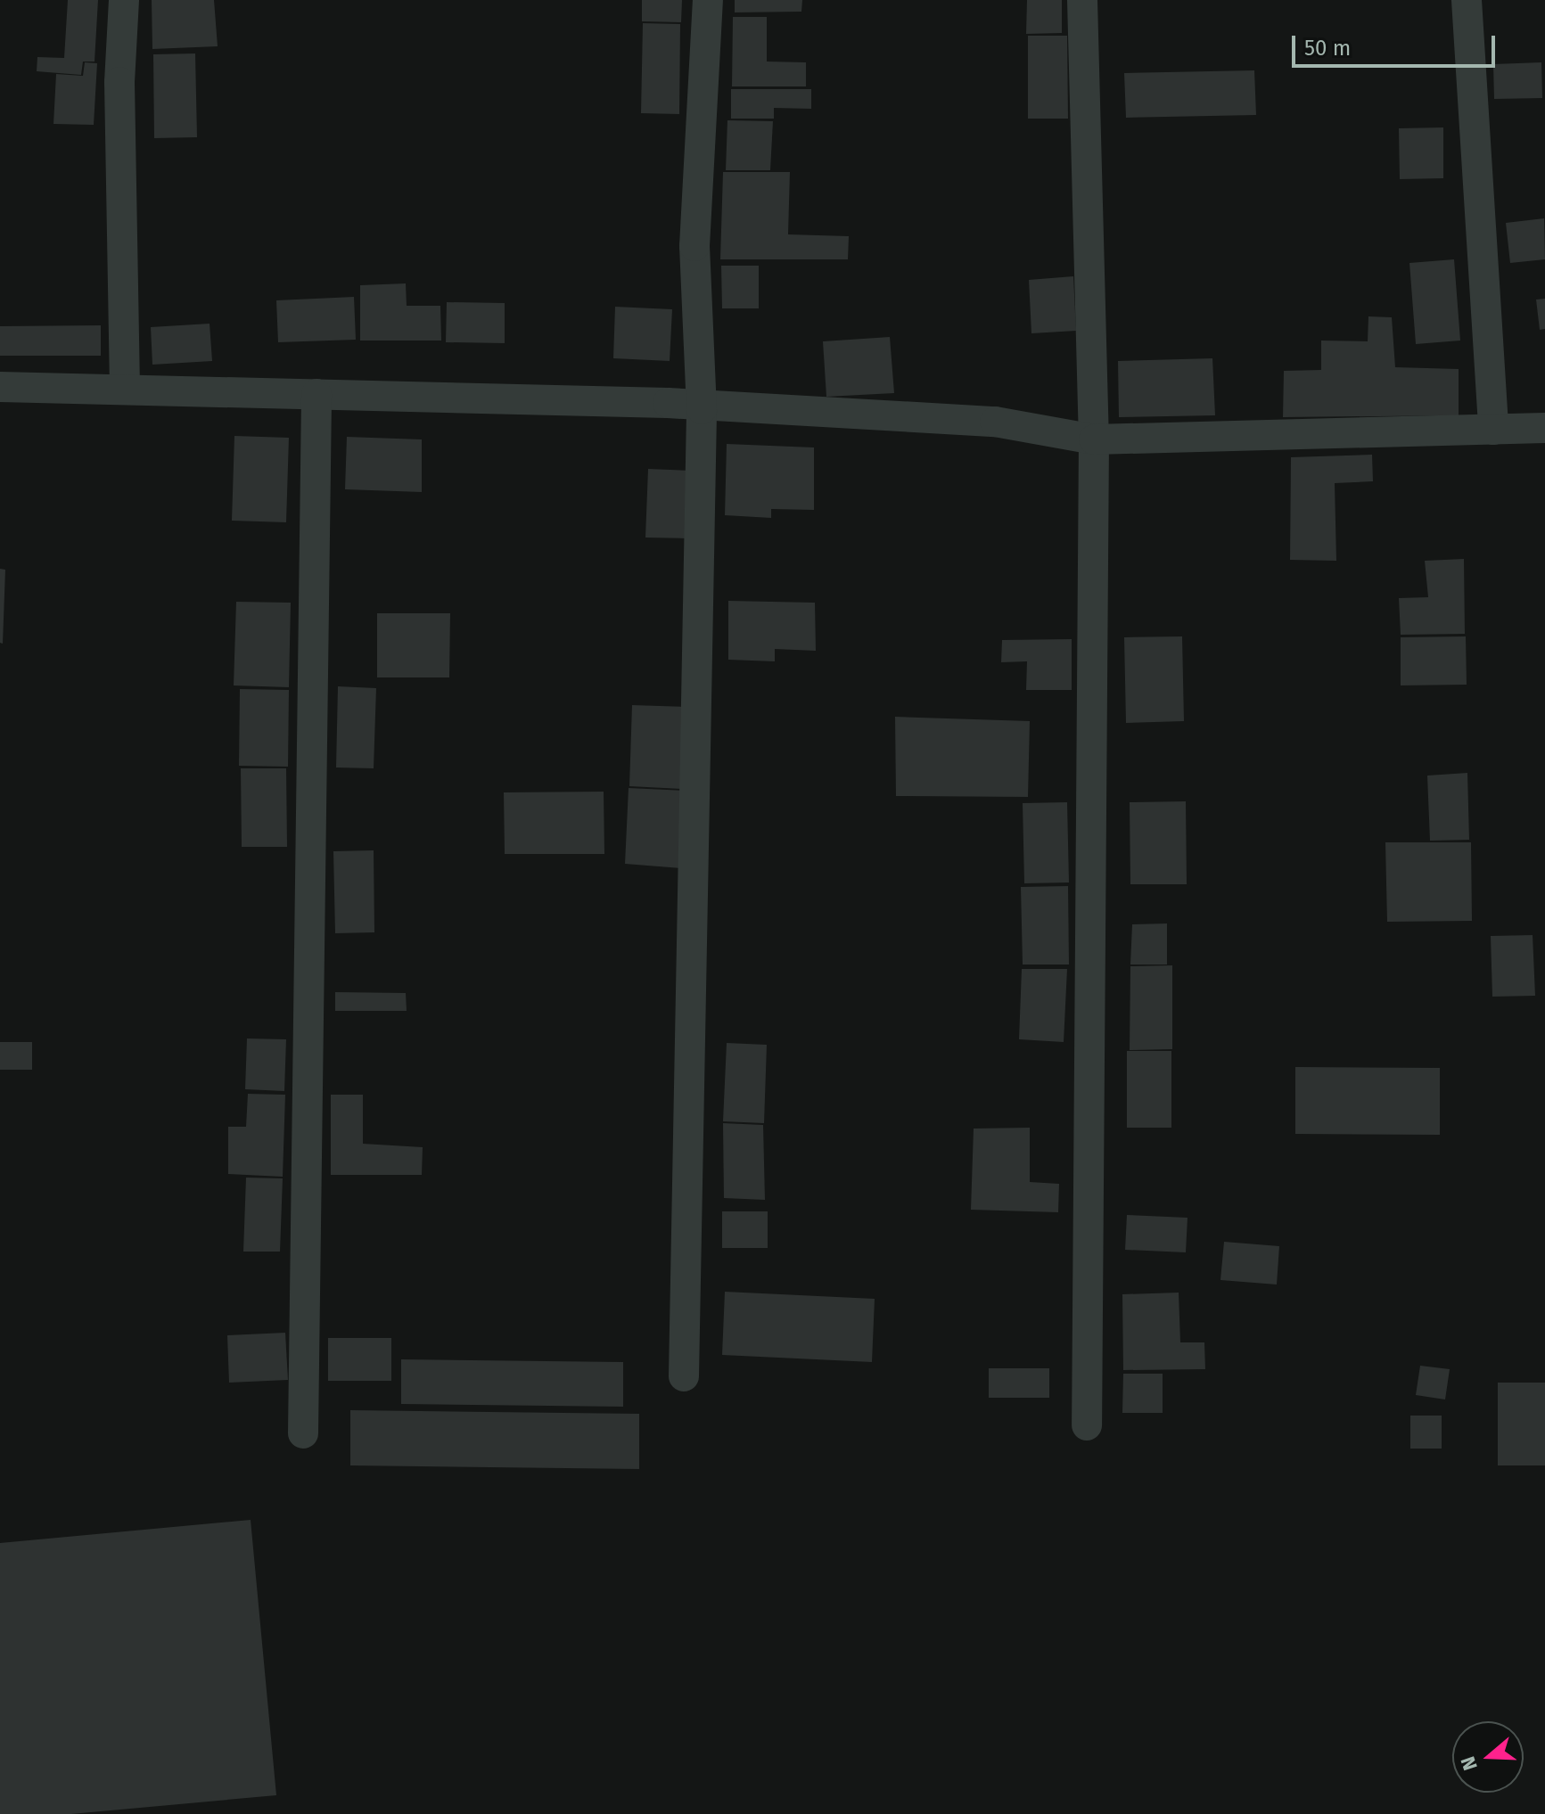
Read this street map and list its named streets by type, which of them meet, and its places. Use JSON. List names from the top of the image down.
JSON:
{
  "scale_bar": "50 m",
  "north": "left"
}
